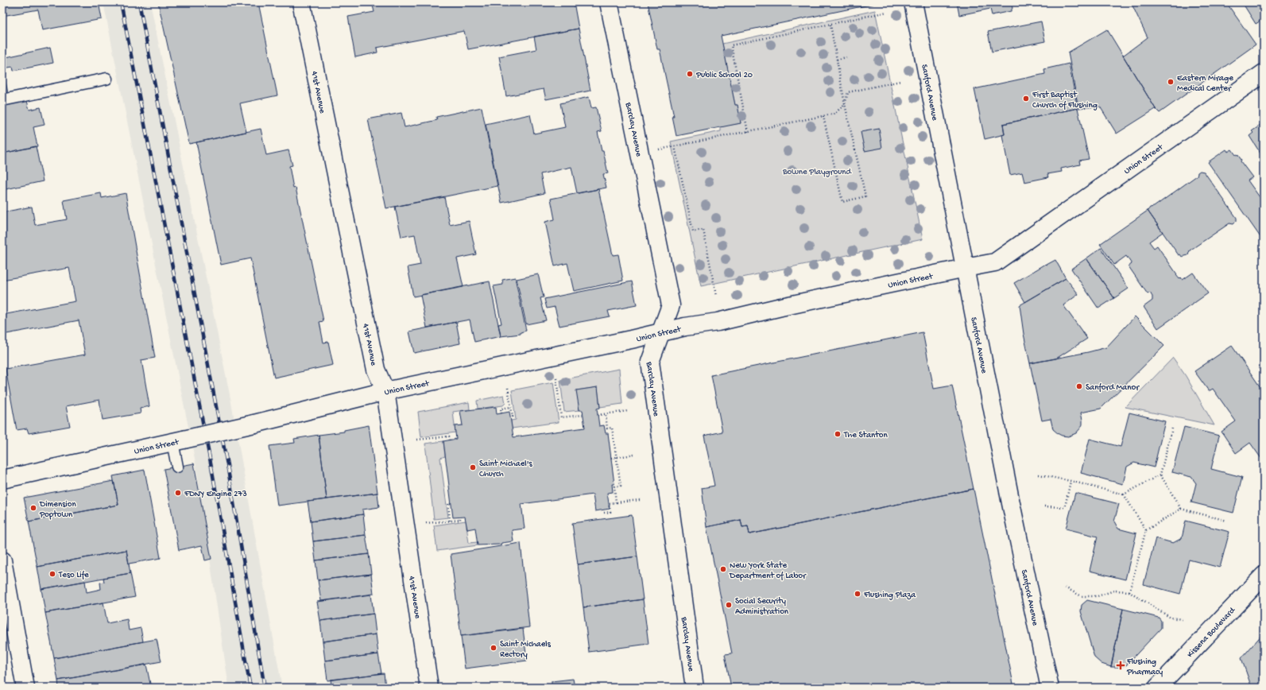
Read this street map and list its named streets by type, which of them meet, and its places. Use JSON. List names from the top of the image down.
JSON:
{
  "streets": {
    "street": [
      "41st Avenue",
      "Sanford Avenue",
      "Barclay Avenue",
      "Union Street",
      "Kissena Boulevard"
    ]
  },
  "crossings": [
    ["41st Avenue", "Union Street"],
    ["Sanford Avenue", "Union Street"],
    ["Barclay Avenue", "Union Street"]
  ],
  "parks": ["Bowne Playground"],
  "places": {
    "other": [
      "Public School 20",
      "Eastern Mirage Medical Center",
      "First Baptist Church of Flushing",
      "Sanford Manor",
      "The Stanton",
      "Saint Michael's Church",
      "FDNY Engine 273",
      "Dimension Poptown",
      "New York State Department of Labor",
      "Teso Life",
      "Flushing Plaza",
      "Social Security Administration",
      "Saint Michaels Rectory"
    ],
    "health": ["Flushing Pharmacy"]
  }
}
